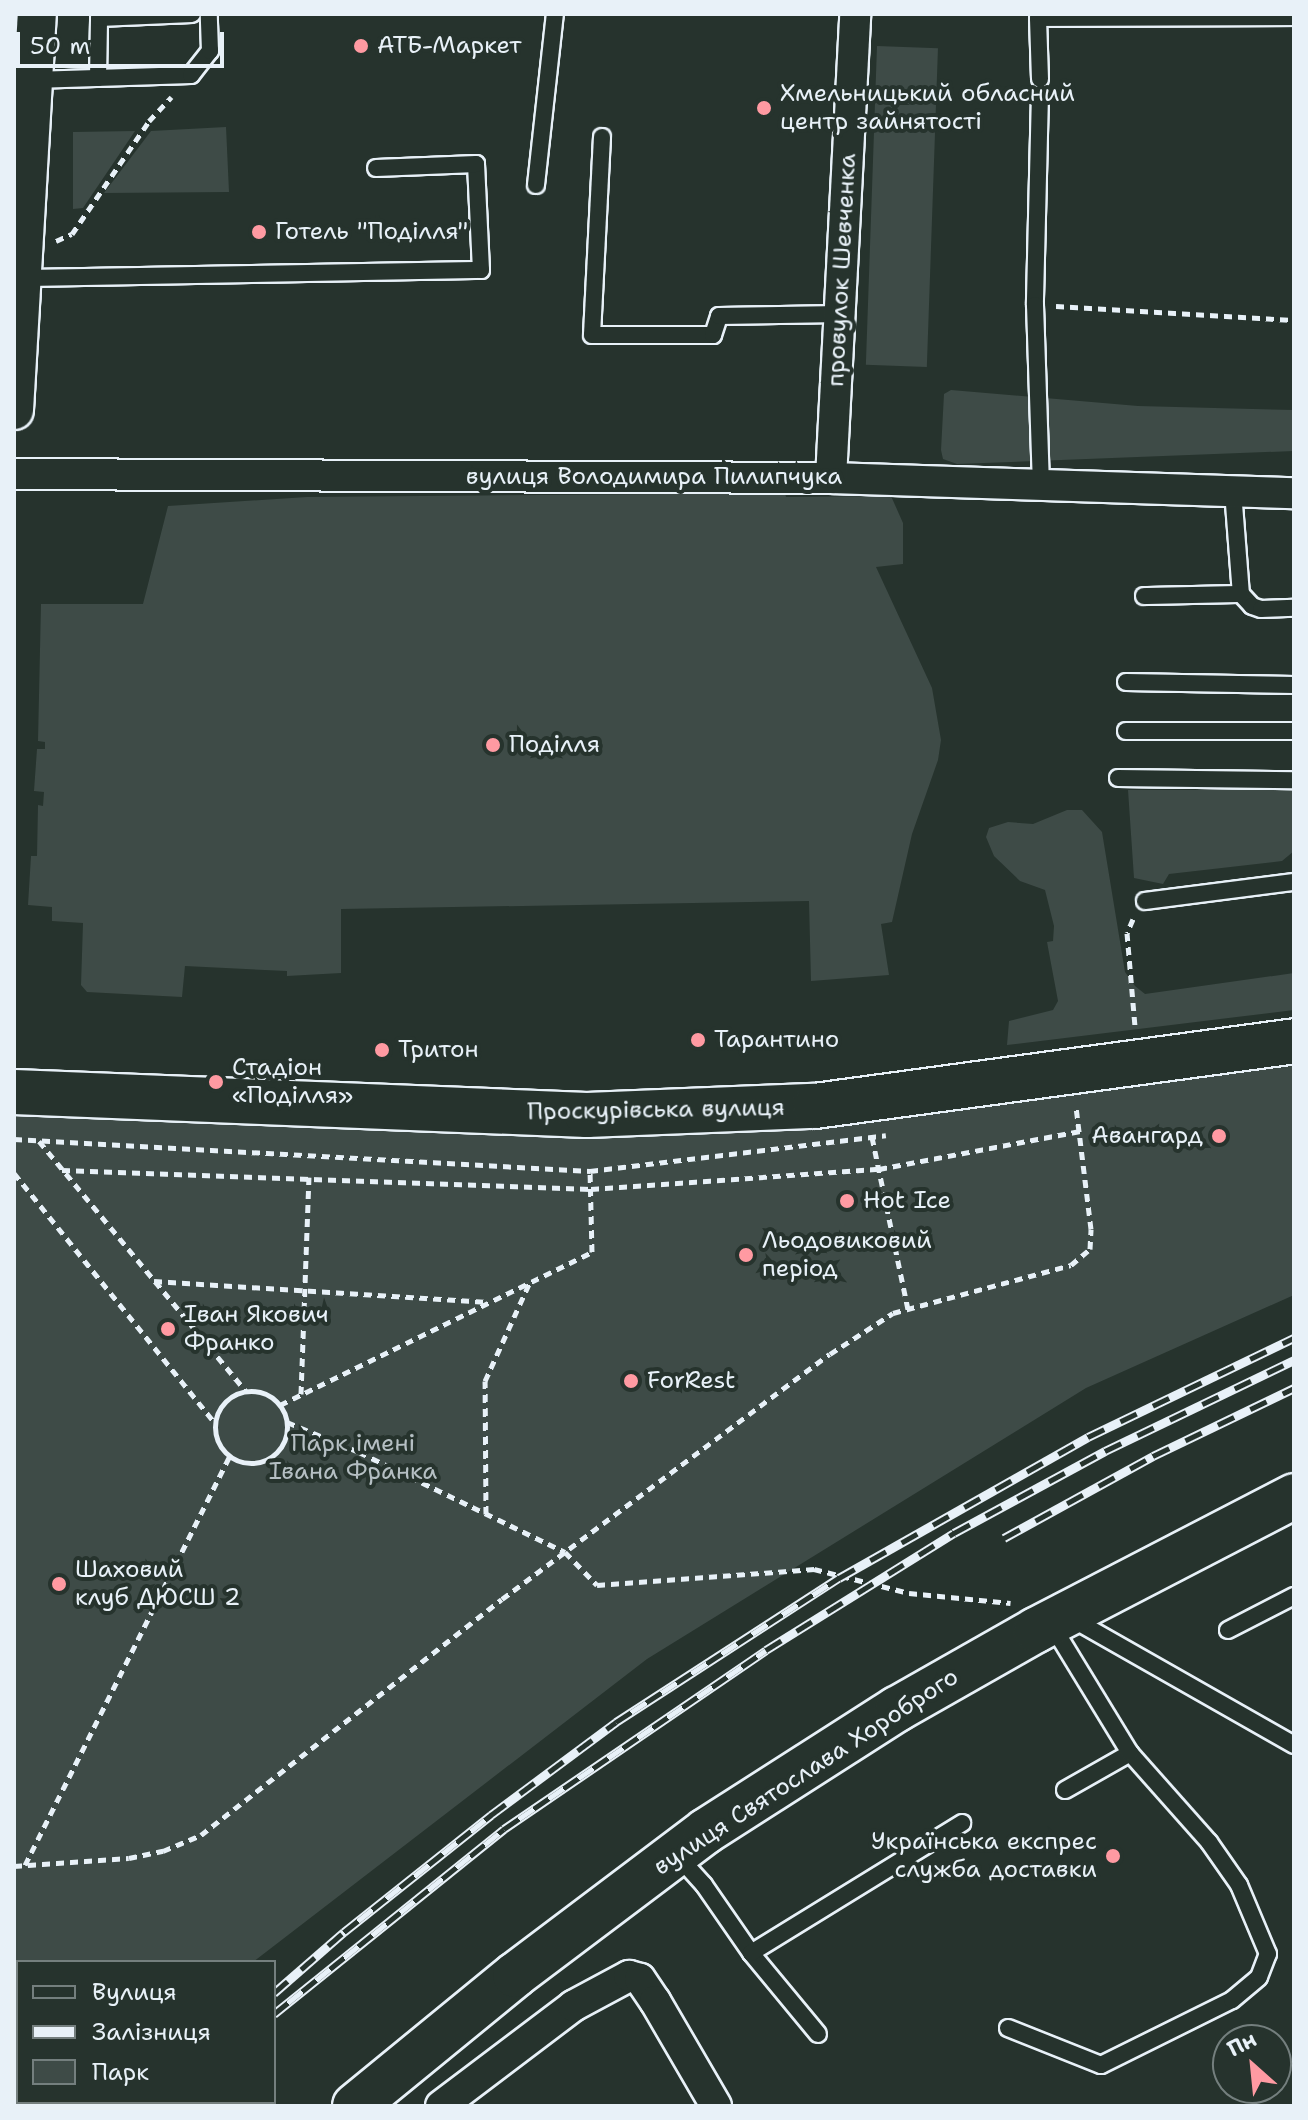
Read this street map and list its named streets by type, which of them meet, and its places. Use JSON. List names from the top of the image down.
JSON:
{
  "streets": {
    "main road": ["Проскурівська вулиця", "вулиця Святослава Хороброго"],
    "street": ["провулок Шевченка", "вулиця Володимира Пилипчука"]
  },
  "crossings": [
    ["провулок Шевченка", "вулиця Володимира Пилипчука"]
  ],
  "parks": ["Парк імені Івана Франка"],
  "places": [
    "АТБ-Маркет",
    "Хмельницький обласний центр зайнятості",
    "Готель \"Поділля\"",
    "Поділля",
    "Тарантино",
    "Тритон",
    "Стадіон «Поділля»",
    "Авангард",
    "Hot Ice",
    "Льодовиковий період",
    "Іван Якович Франко",
    "ForRest",
    "Шаховий клуб ДЮСШ 2",
    "Українська експрес служба доставки"
  ],
  "legend": ["Вулиця", "Залізниця", "Парк"],
  "scale_bar": "50 m",
  "north": "top left"
}
